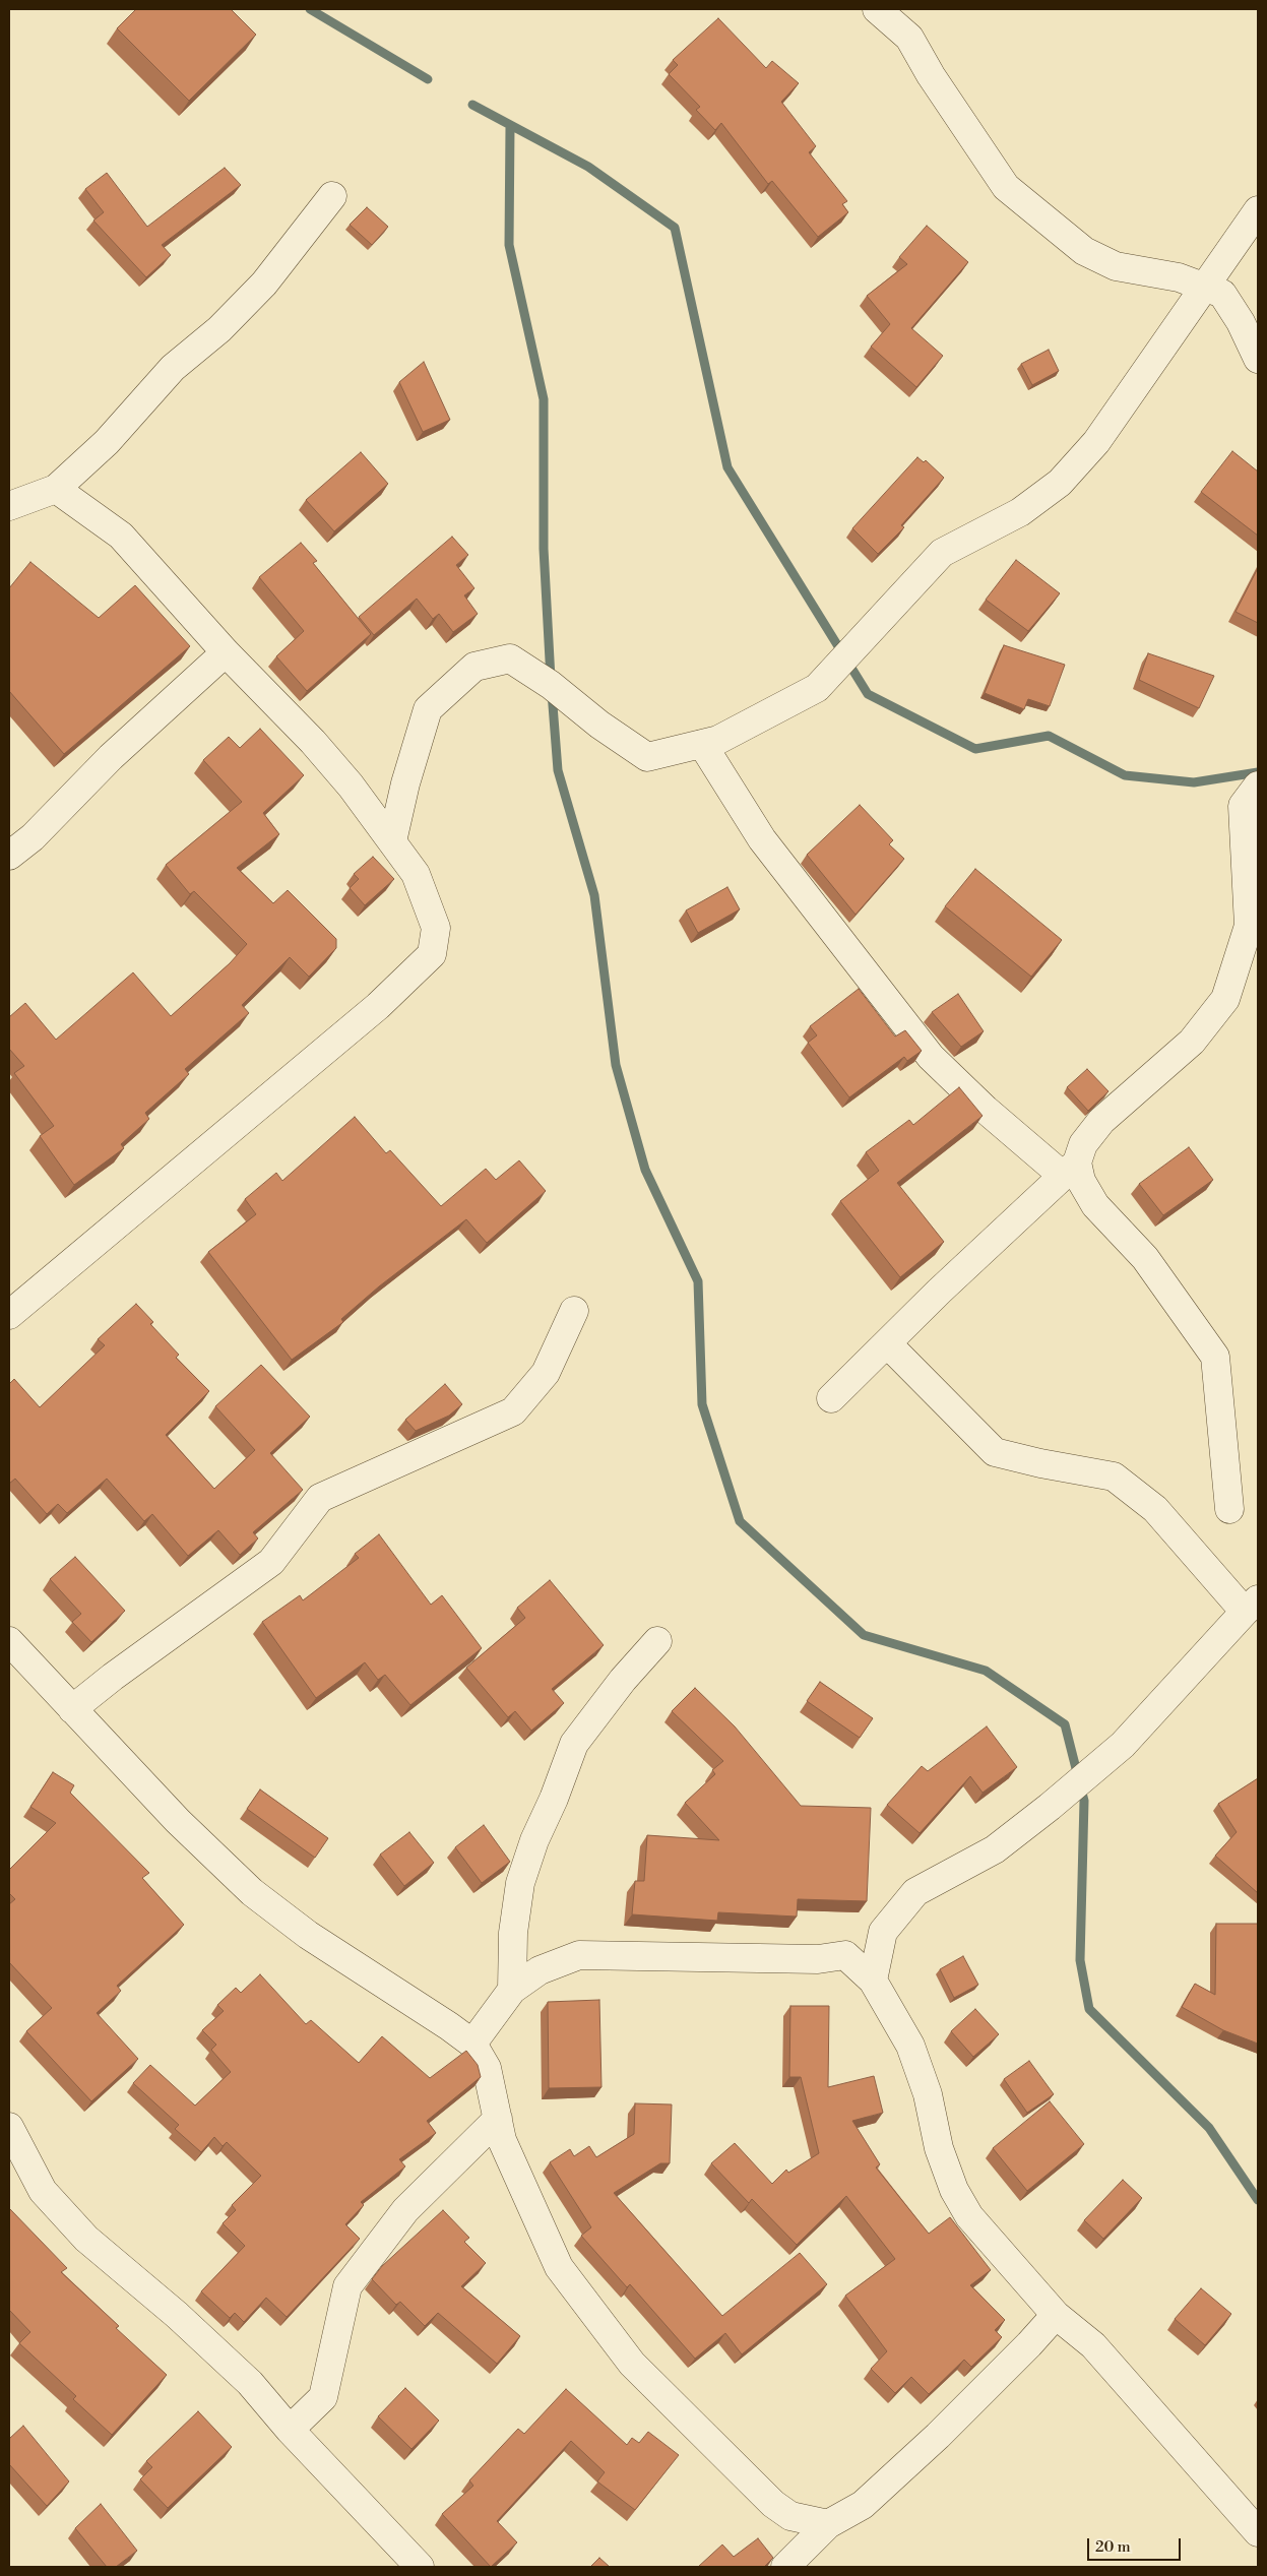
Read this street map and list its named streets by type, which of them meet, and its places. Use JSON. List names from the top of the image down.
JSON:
{
  "scale_bar": "20 m"
}
